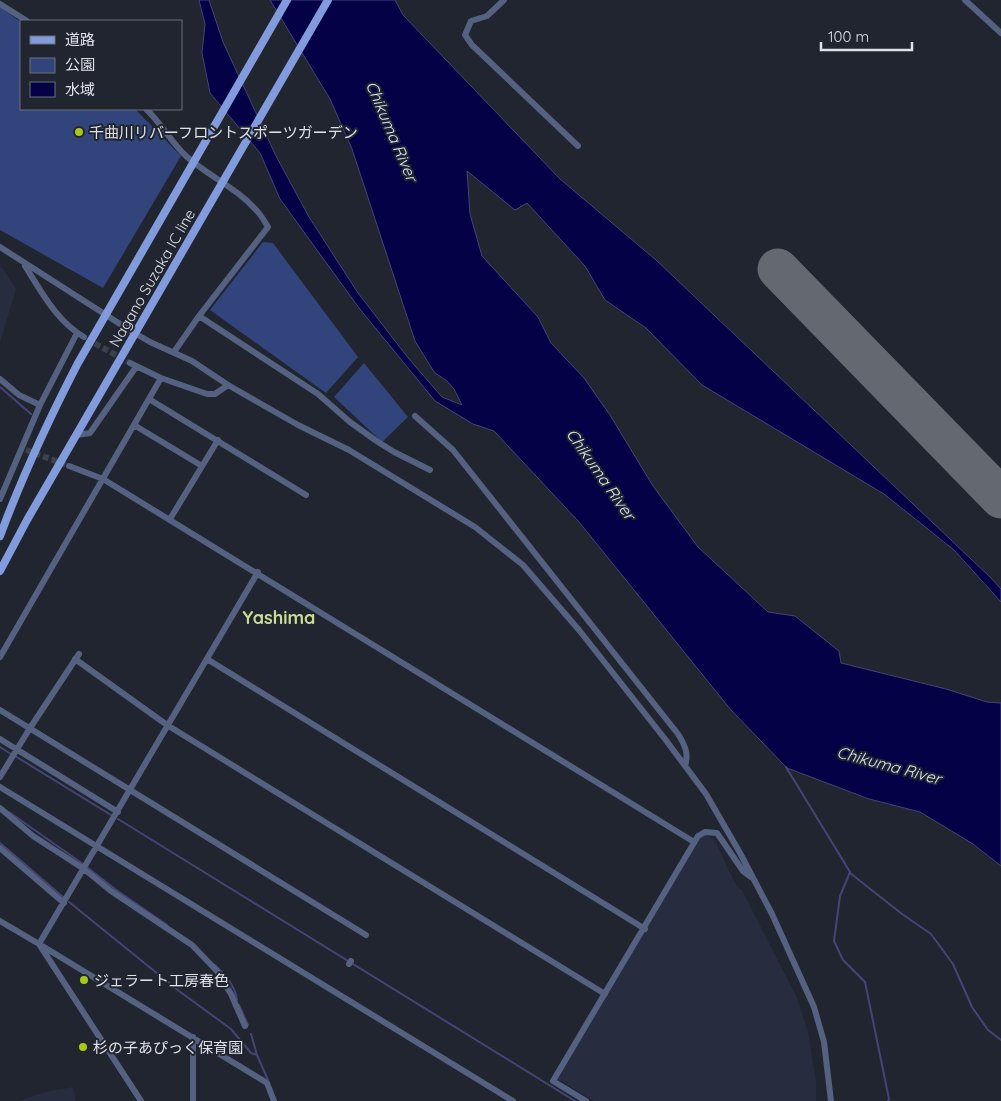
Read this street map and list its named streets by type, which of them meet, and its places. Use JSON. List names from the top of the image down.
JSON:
{
  "streets": {
    "main road": ["Nagano Suzaka IC line"]
  },
  "districts": ["Yashima"],
  "water": ["Chikuma River"],
  "places": ["千曲川リバーフロントスポーツガーデン", "ジェラート工房春色", "杉の子あぴっく保育園"],
  "legend": ["道路", "公園", "水域"],
  "scale_bar": "100 m"
}
